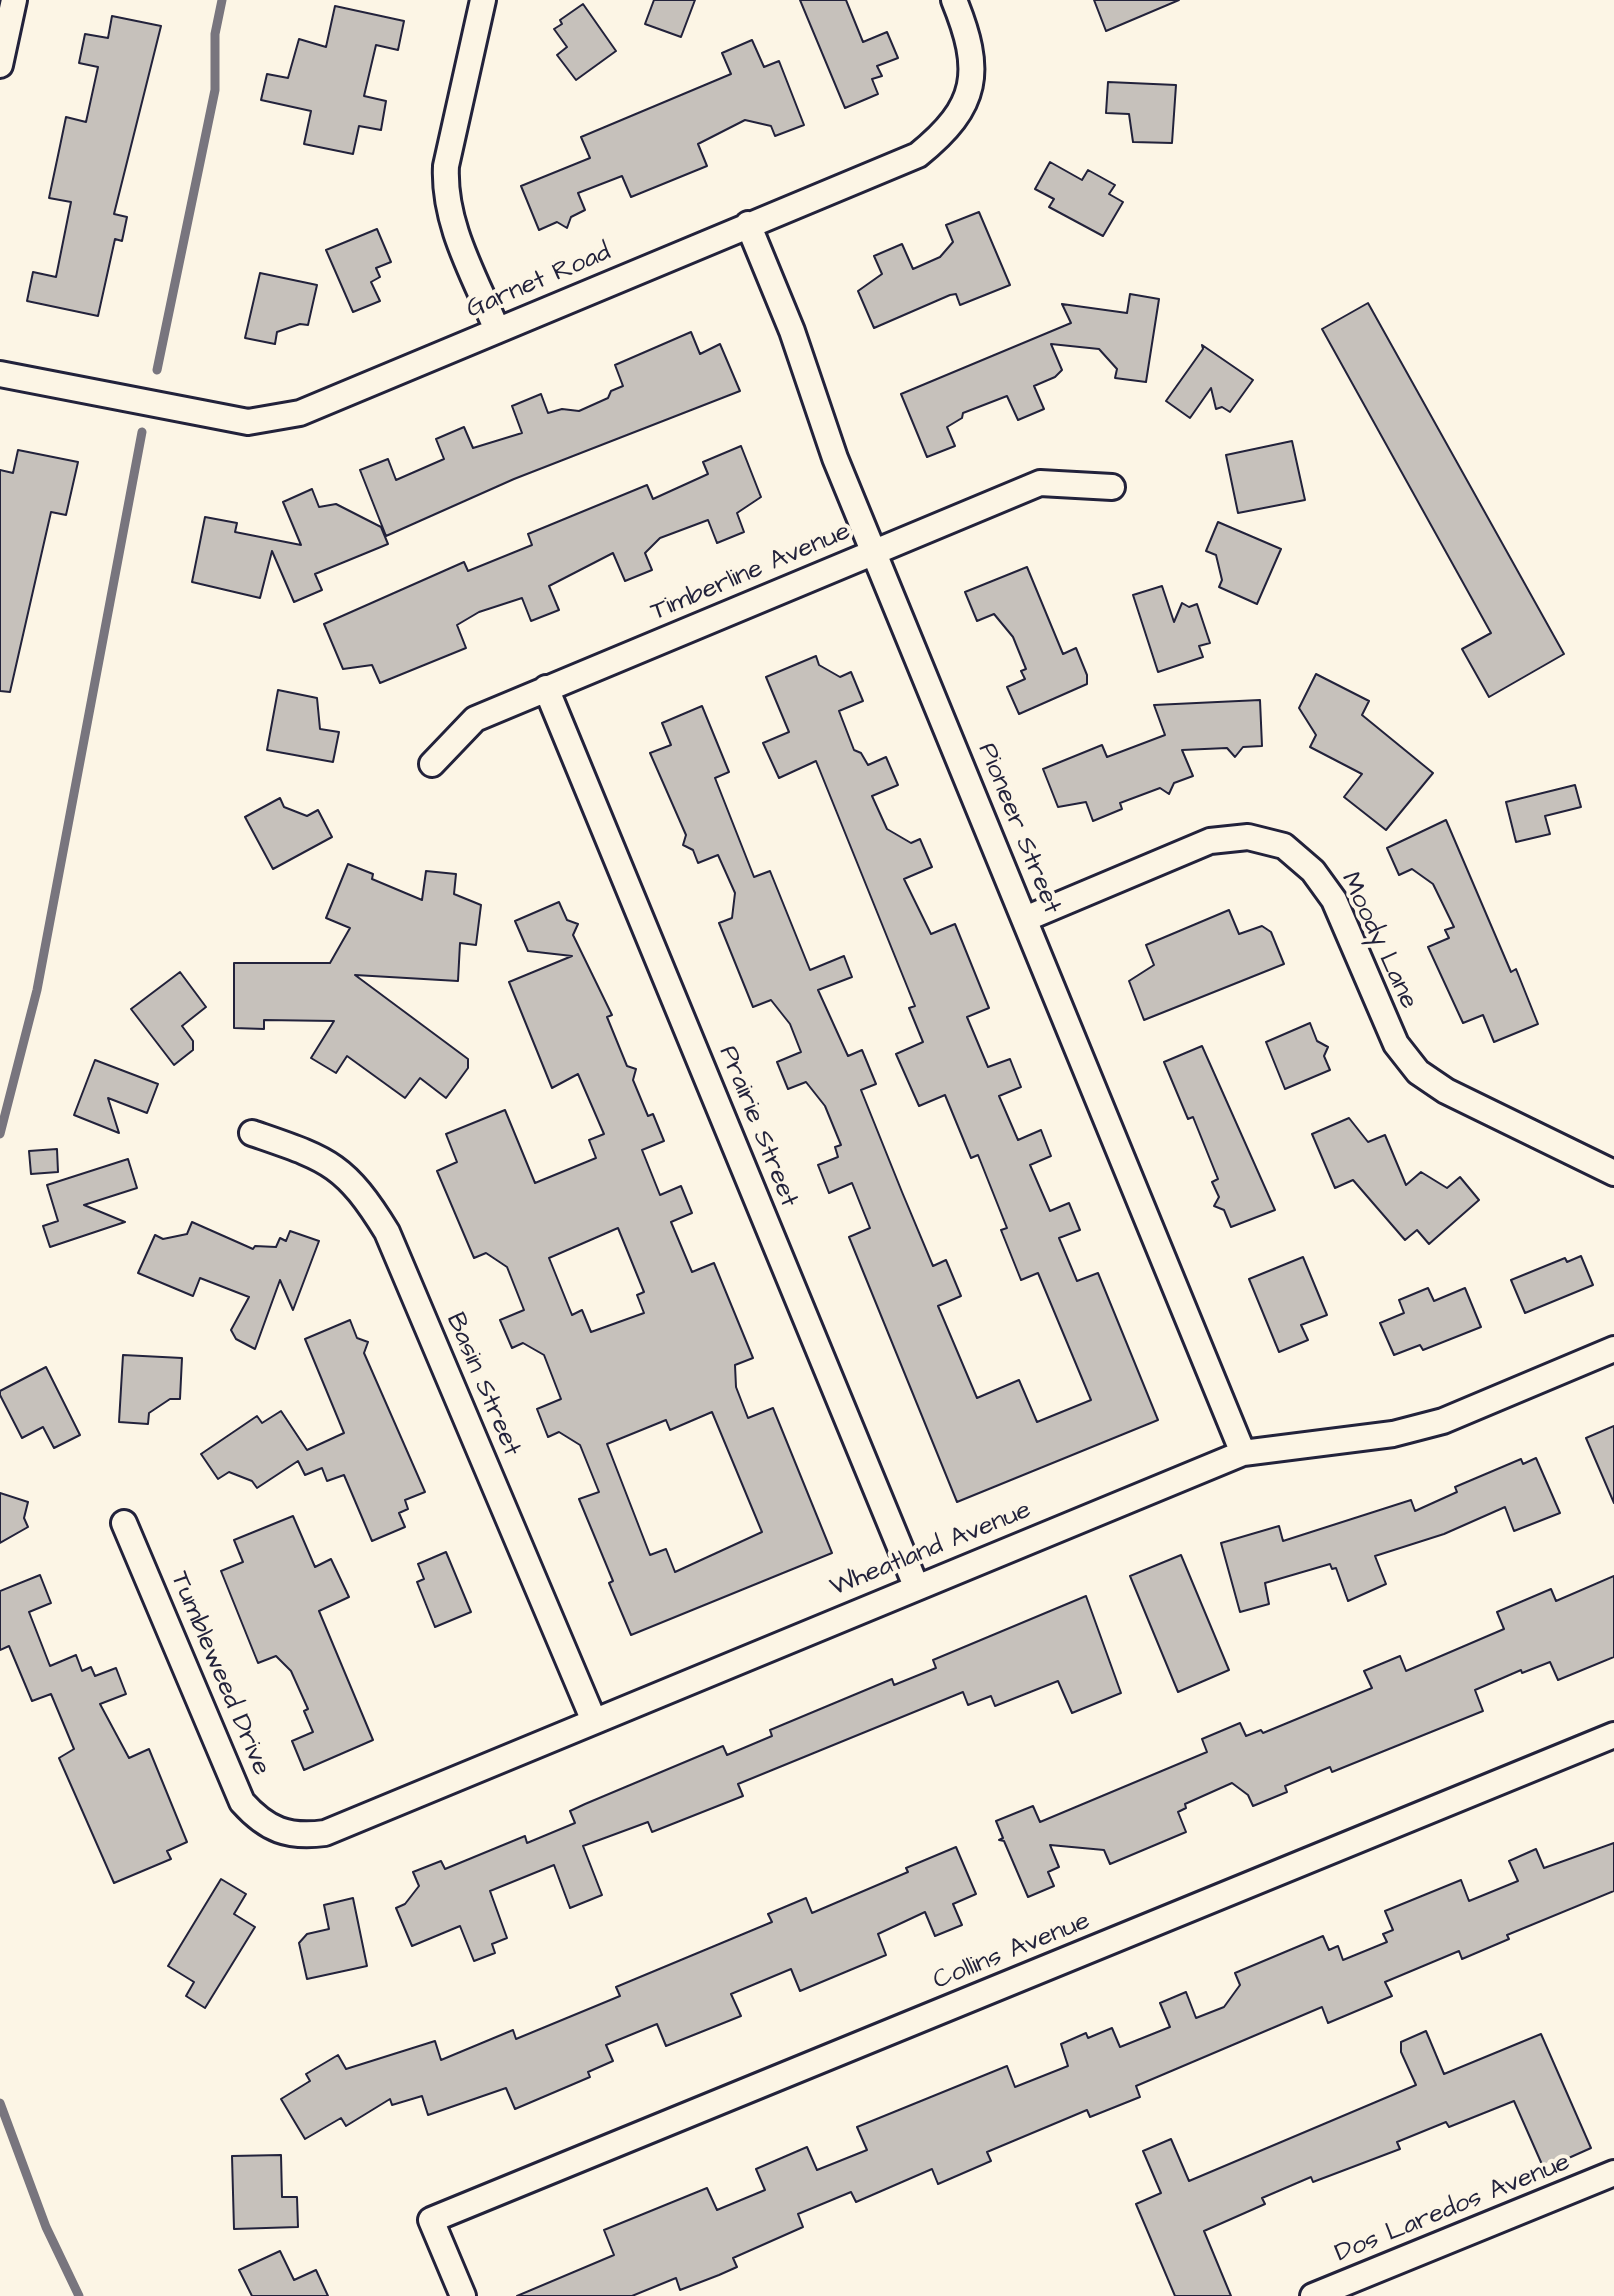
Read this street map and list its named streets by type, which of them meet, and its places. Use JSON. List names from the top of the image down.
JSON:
{
  "streets": {
    "street": [
      "Garnet Road",
      "Timberline Avenue",
      "Pioneer Street",
      "Moody Lane",
      "Prairie Street",
      "Basin Street",
      "Wheatland Avenue",
      "Tumbleweed Drive",
      "Collins Avenue",
      "Dos Laredos Avenue"
    ]
  },
  "crossings": [
    ["Garnet Road", "Pioneer Street"],
    ["Timberline Avenue", "Pioneer Street"],
    ["Timberline Avenue", "Prairie Street"],
    ["Pioneer Street", "Moody Lane"],
    ["Pioneer Street", "Wheatland Avenue"],
    ["Prairie Street", "Wheatland Avenue"],
    ["Basin Street", "Wheatland Avenue"],
    ["Wheatland Avenue", "Tumbleweed Drive"]
  ]
}
